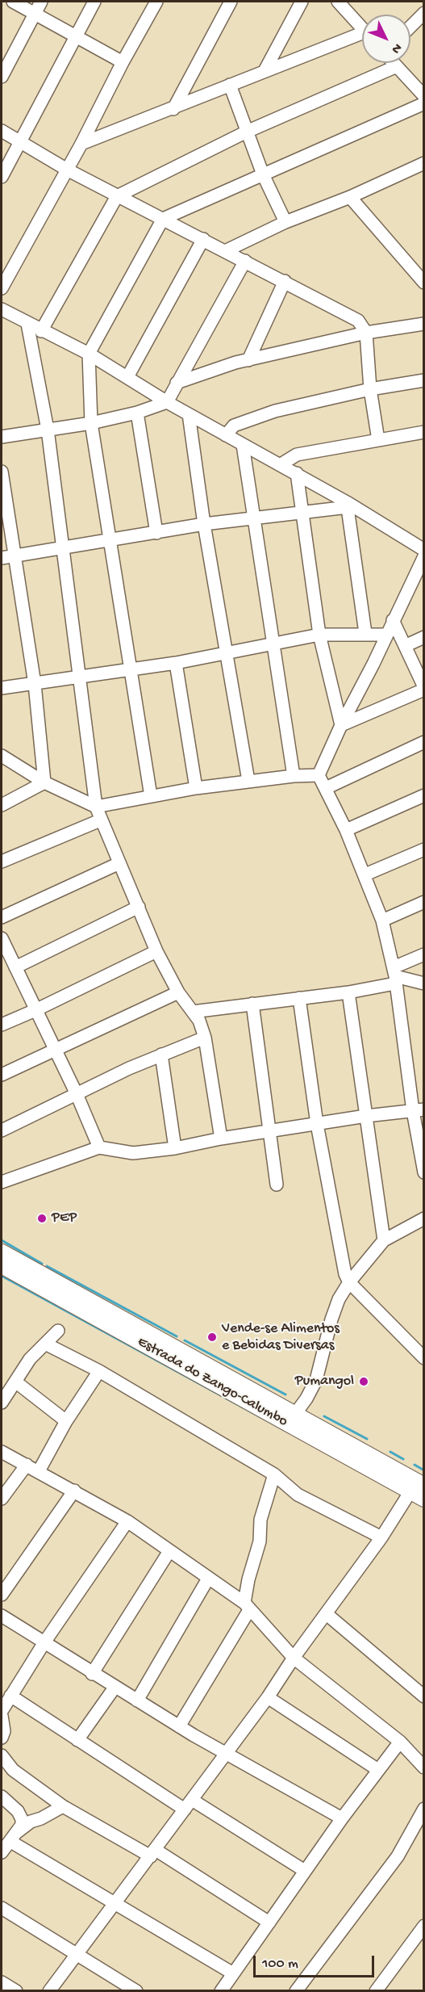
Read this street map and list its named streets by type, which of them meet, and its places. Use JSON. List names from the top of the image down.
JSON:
{
  "streets": {
    "main road": ["Estrada do Zango-Calumbo"]
  },
  "places": ["PEP", "Vende-se Alimentos e Bebidas Diversas", "Pumangol"],
  "scale_bar": "100 m",
  "north": "bottom right"
}
